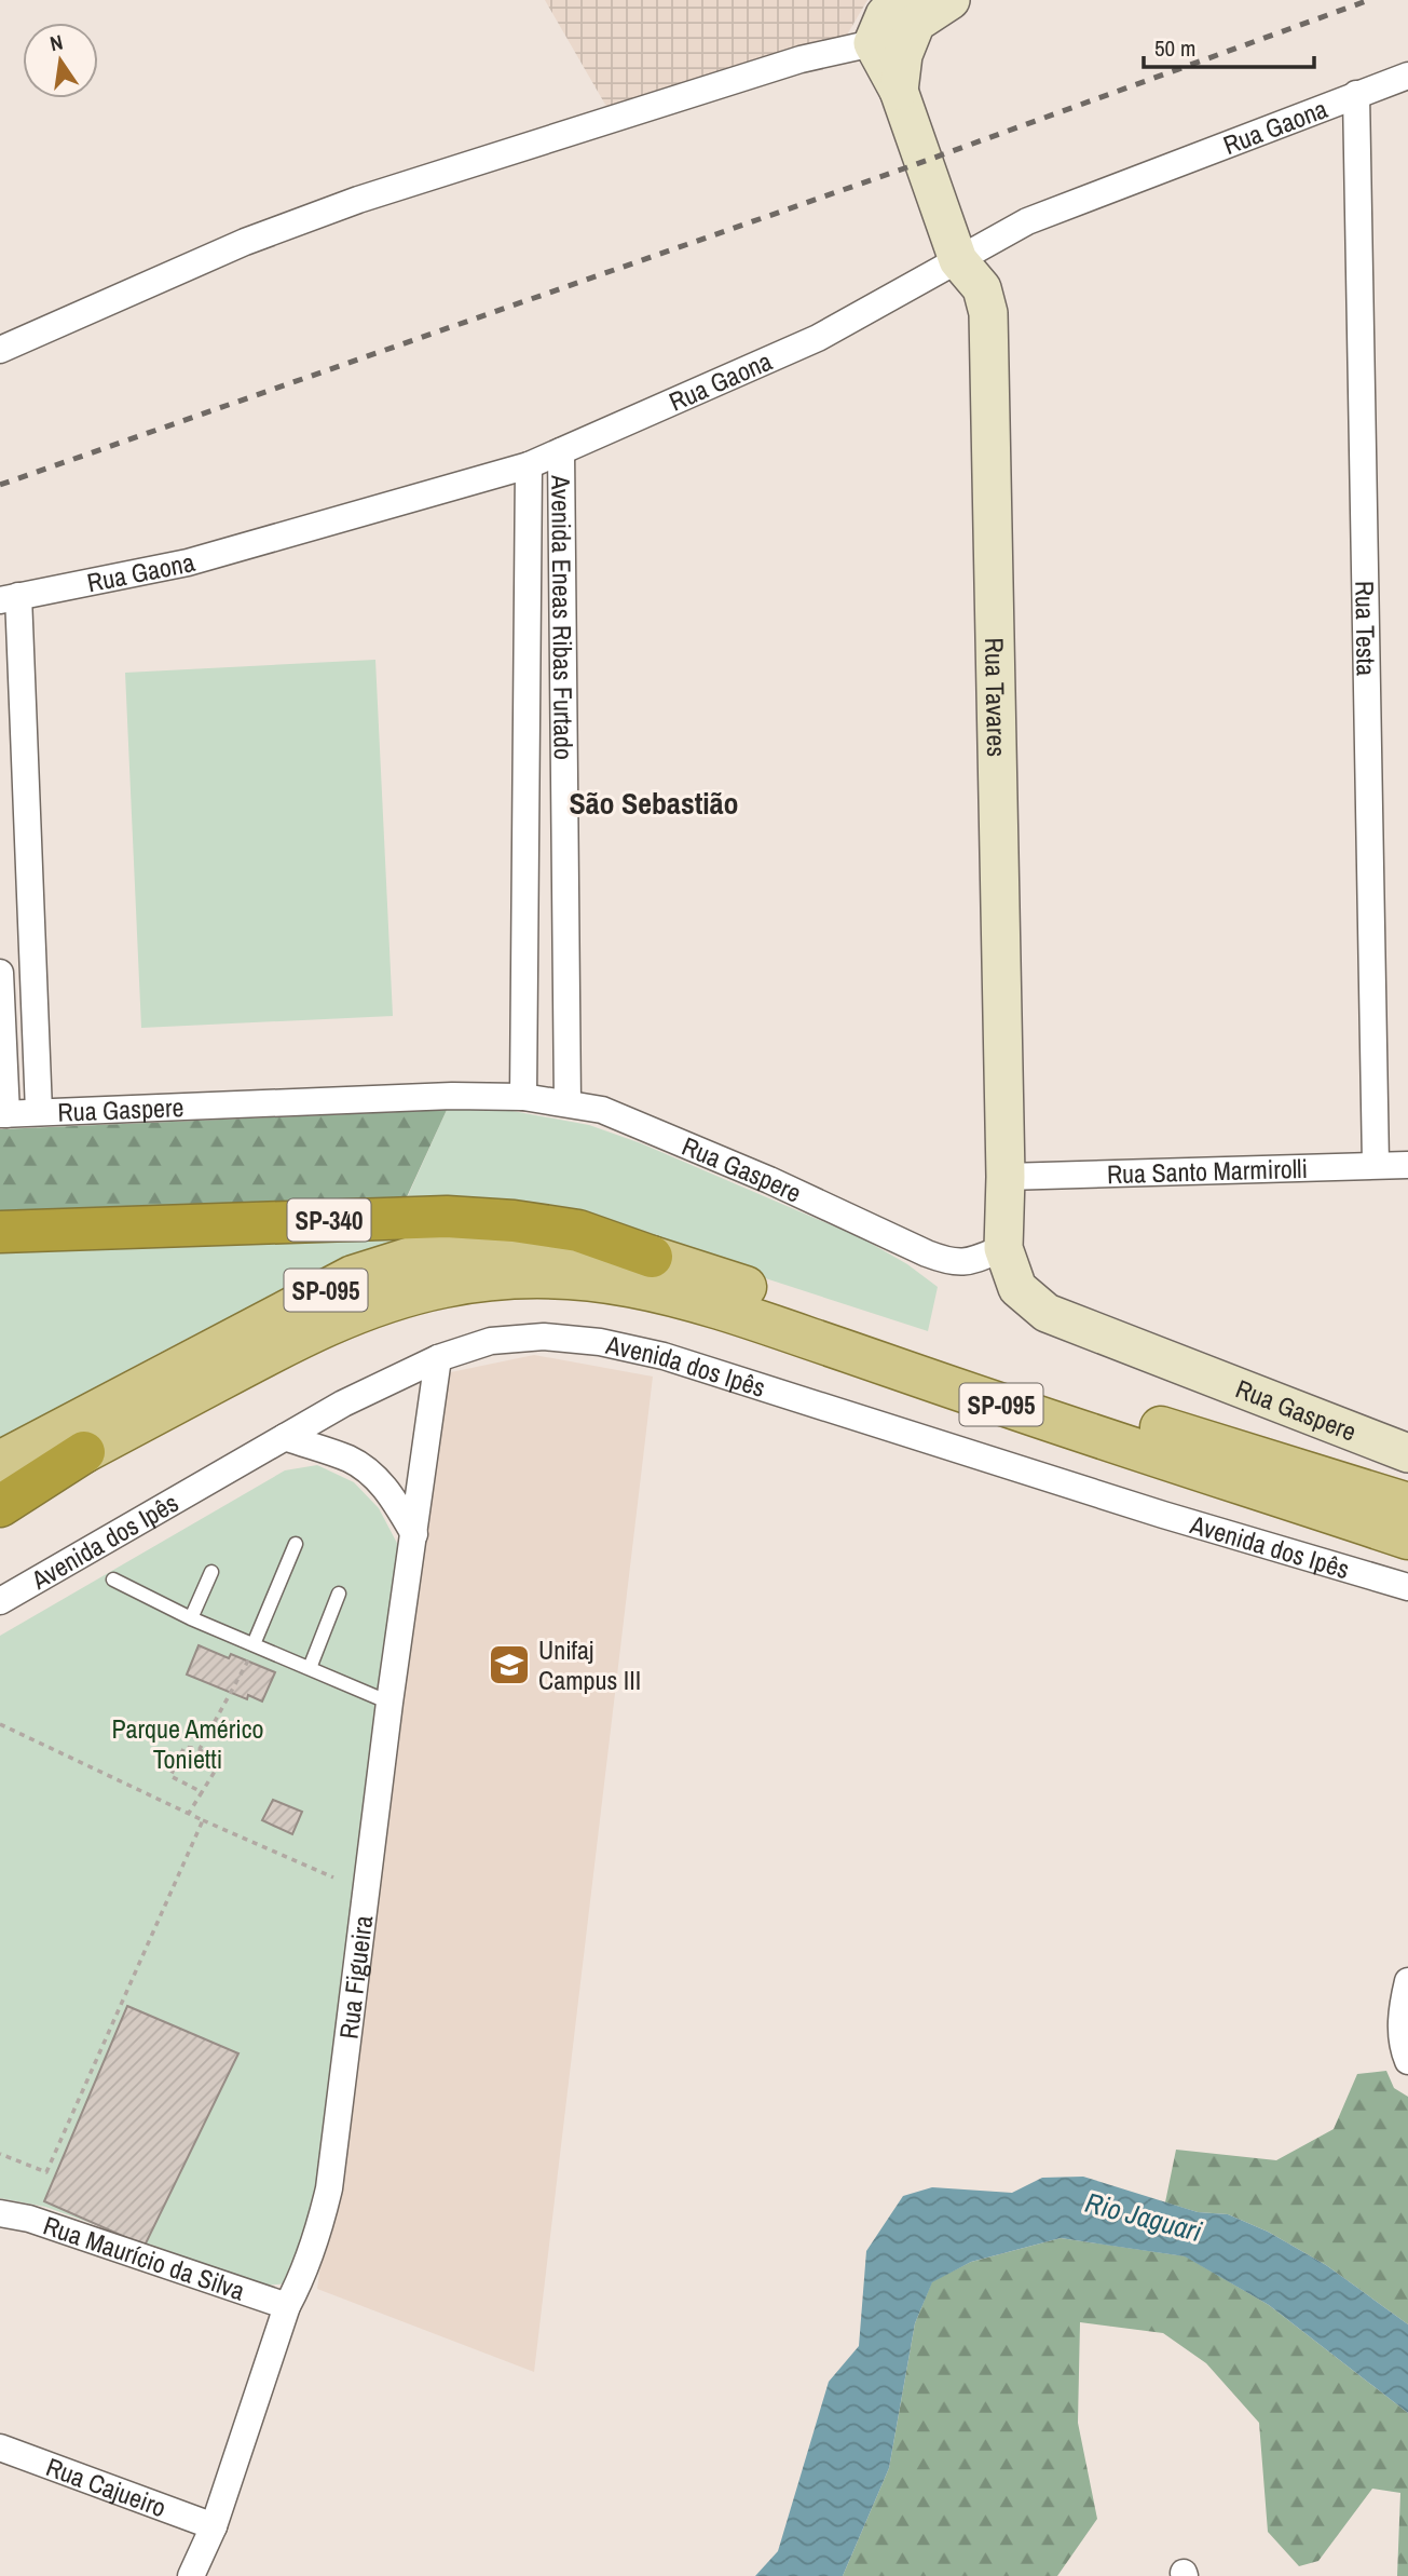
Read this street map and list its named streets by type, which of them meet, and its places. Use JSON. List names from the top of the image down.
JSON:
{
  "streets": {
    "highway": ["SP-340"],
    "main road": ["SP-095"],
    "street": [
      "Rua Gaona",
      "Avenida Eneas Ribas Furtado",
      "Rua Testa",
      "Rua Tavares",
      "Rua Gaspere",
      "Rua Santo Marmirolli",
      "Avenida dos Ipês",
      "Rua Figueira",
      "Rua Maurício da Silva",
      "Rua Cajueiro"
    ]
  },
  "crossings": [
    ["Rua Gaona", "Avenida Eneas Ribas Furtado"],
    ["Rua Gaona", "Rua Testa"],
    ["Rua Gaona", "Rua Tavares"],
    ["Avenida Eneas Ribas Furtado", "Rua Gaspere"],
    ["Rua Testa", "Rua Santo Marmirolli"],
    ["Rua Tavares", "Rua Gaspere"],
    ["Rua Tavares", "Rua Santo Marmirolli"],
    ["SP-340", "SP-095"],
    ["Avenida dos Ipês", "Rua Figueira"],
    ["Rua Figueira", "Rua Maurício da Silva"],
    ["Rua Figueira", "Rua Cajueiro"]
  ],
  "districts": ["São Sebastião"],
  "water": ["Rio Jaguari"],
  "parks": ["Parque Américo Tonietti"],
  "places": {
    "school or university": ["Unifaj Campus III"]
  },
  "scale_bar": "50 m",
  "north": "top"
}
